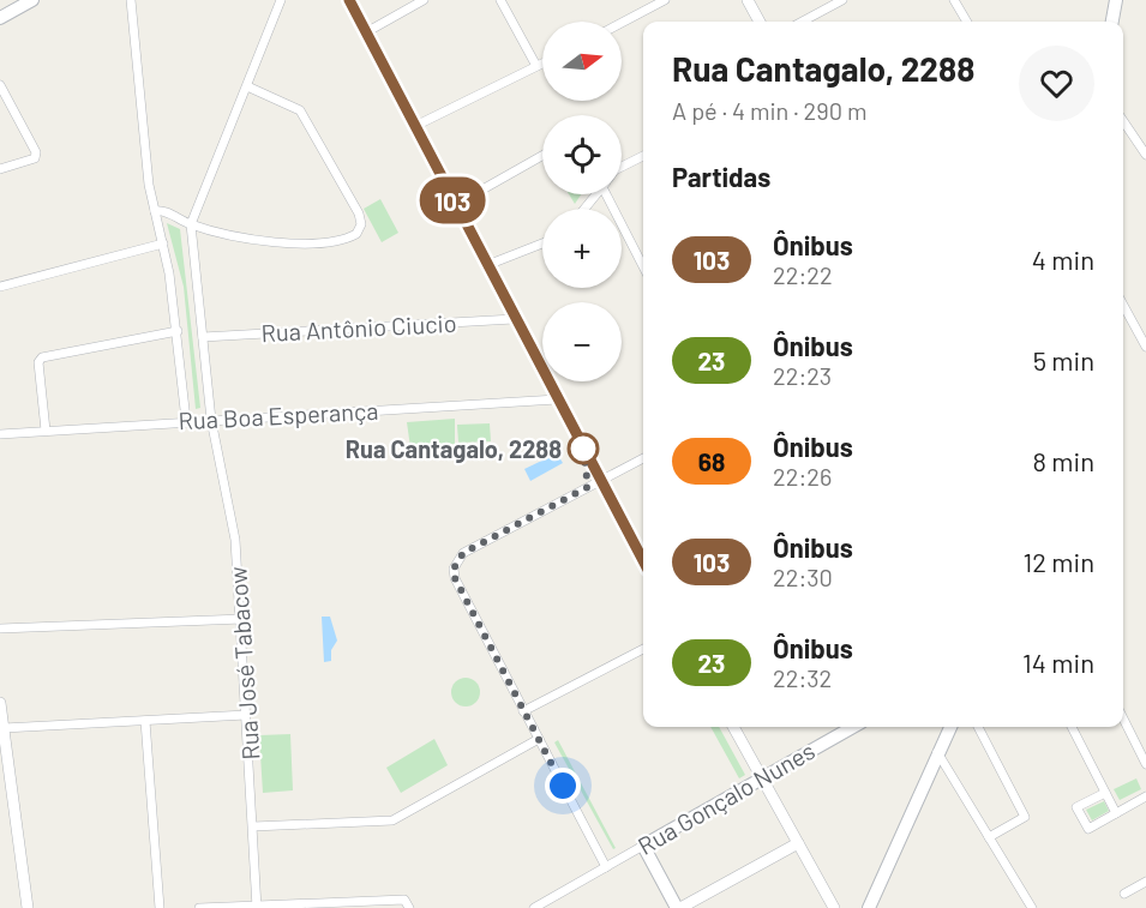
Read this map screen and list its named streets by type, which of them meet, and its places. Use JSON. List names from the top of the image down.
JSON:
{
  "streets": {
    "main road": ["Rua Gonçalo Nunes"],
    "street": ["Rua Antônio Ciucio", "Rua Boa Esperança", "Rua José Tabacow"]
  },
  "crossings": [
    ["Rua Antônio Ciucio", "Rua José Tabacow"],
    ["Rua Boa Esperança", "Rua José Tabacow"]
  ],
  "places": ["Rua Cantagalo, 2288"],
  "lines": ["bus line 103"],
  "north": "right",
  "page": {
    "on_map": "103",
    "map_buttons": ["+", "−"],
    "heading": [
      ["Rua Cantagalo, 2288", "A pé · 4 min · 290 m"],
      "Partidas"
    ],
    "list": [
      {
        "mark": "103",
        "name": "Ônibus",
        "note": "22:22",
        "value": "4 min"
      },
      {
        "mark": "23",
        "name": "Ônibus",
        "note": "22:23",
        "value": "5 min"
      },
      {
        "mark": "68",
        "name": "Ônibus",
        "note": "22:26",
        "value": "8 min"
      },
      {
        "mark": "103",
        "name": "Ônibus",
        "note": "22:30",
        "value": "12 min"
      },
      {
        "mark": "23",
        "name": "Ônibus",
        "note": "22:32",
        "value": "14 min"
      }
    ]
  }
}
